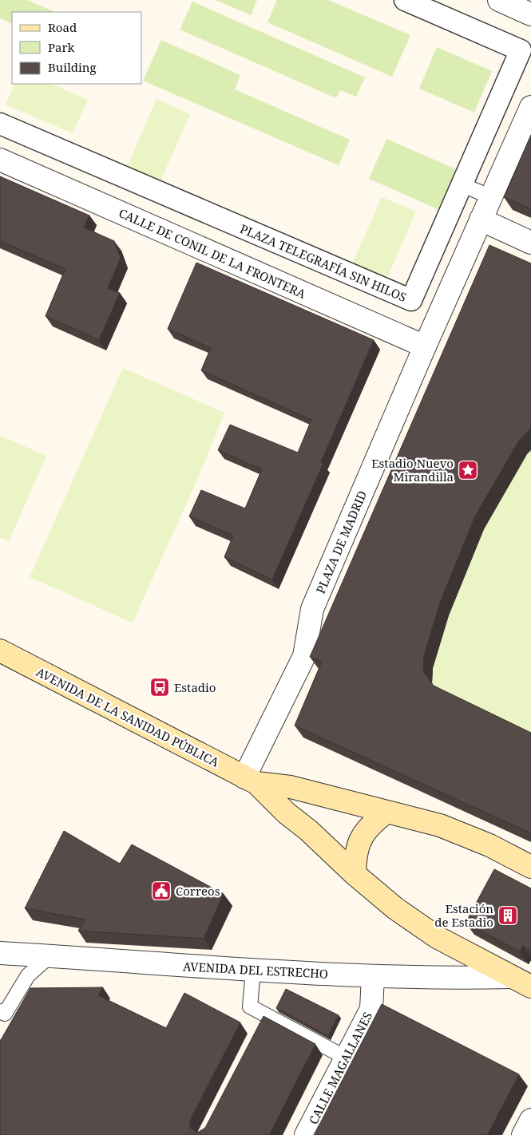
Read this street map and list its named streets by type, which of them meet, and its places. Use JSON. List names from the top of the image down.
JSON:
{
  "streets": {
    "main road": ["AVENIDA DE LA SANIDAD PÚBLICA"],
    "street": [
      "CALLE DE CONIL DE LA FRONTERA",
      "PLAZA TELEGRAFÍA SIN HILOS",
      "PLAZA DE MADRID",
      "AVENIDA DEL ESTRECHO",
      "CALLE MAGALLANES"
    ]
  },
  "crossings": [
    ["CALLE DE CONIL DE LA FRONTERA", "PLAZA DE MADRID"],
    ["PLAZA DE MADRID", "AVENIDA DE LA SANIDAD PÚBLICA"],
    ["AVENIDA DE LA SANIDAD PÚBLICA", "AVENIDA DEL ESTRECHO"],
    ["AVENIDA DEL ESTRECHO", "CALLE MAGALLANES"]
  ],
  "places": {
    "place": ["Estadio Nuevo Mirandilla"],
    "bus stop": ["Estadio"],
    "public building": ["Correos"],
    "building": ["Estación de Estadio"]
  },
  "legend": ["Road", "Park", "Building"]
}
